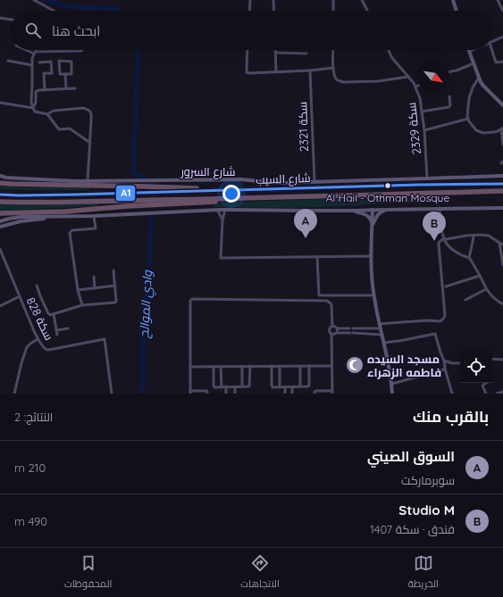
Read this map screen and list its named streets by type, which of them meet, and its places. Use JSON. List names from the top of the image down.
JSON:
{
  "streets": {
    "highway": ["شارع السيب"],
    "street": [
      "سكة 2321",
      "سكة 2329",
      "شارع السرور",
      "سكة 828"
    ]
  },
  "crossings": [
    ["سكة 2321", "شارع السرور"],
    ["سكة 2329", "شارع السرور"]
  ],
  "water": ["وادي الموالح"],
  "places": {
    "other": ["Al Hail - Othman Mosque"],
    "mosque": ["مسجد السيده فاطمه الزهراء"]
  },
  "lines": ["transit line A1"],
  "north": "bottom right",
  "page": {
    "search": "ابحث هنا",
    "pins": ["A", "B"],
    "heading": ["بالقرب منك", "النتائج: 2"],
    "list": [
      {
        "mark": "A",
        "name": "السوق الصيني",
        "note": "سوبرماركت",
        "value": "210 m"
      },
      {
        "mark": "B",
        "name": "Studio M",
        "note": "فندق · سكة 1407",
        "value": "490 m"
      }
    ],
    "nav": ["الخريطة", "الاتجاهات", "المحفوظات"]
  }
}
